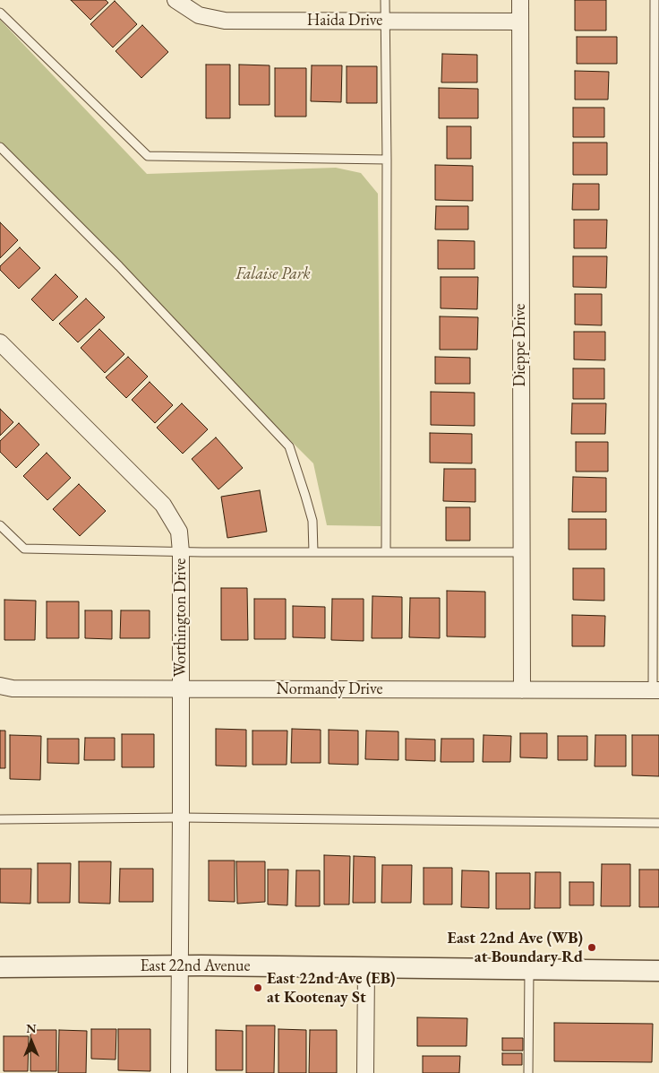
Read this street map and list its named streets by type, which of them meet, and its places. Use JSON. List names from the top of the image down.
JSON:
{
  "streets": {
    "street": [
      "Haida Drive",
      "Dieppe Drive",
      "Worthington Drive",
      "Normandy Drive",
      "East 22nd Avenue"
    ]
  },
  "crossings": [
    ["Haida Drive", "Dieppe Drive"],
    ["Dieppe Drive", "Normandy Drive"],
    ["Worthington Drive", "Normandy Drive"],
    ["Worthington Drive", "East 22nd Avenue"]
  ],
  "parks": ["Falaise Park"],
  "places": ["East 22nd Ave (WB) at Boundary Rd", "East 22nd Ave (EB) at Kootenay St"],
  "north": "top"
}
